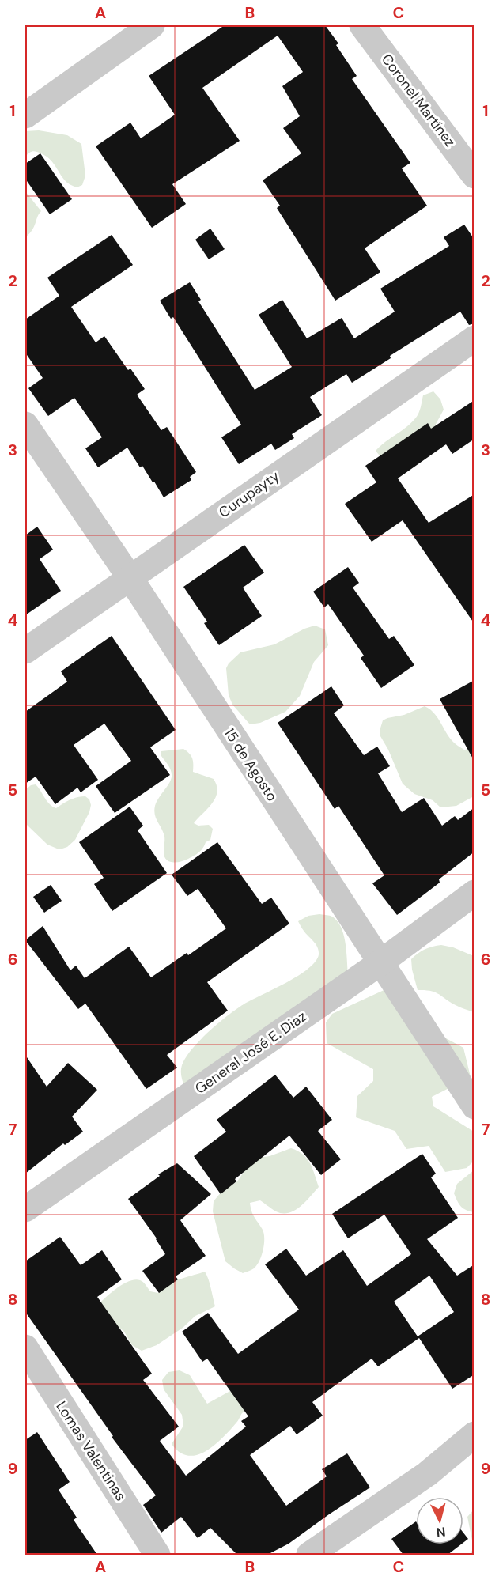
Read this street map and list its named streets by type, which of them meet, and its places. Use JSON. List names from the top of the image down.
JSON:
{
  "streets": {
    "street": [
      "Coronel Martínez",
      "Curupayty",
      "15 de Agosto",
      "General José E. Diaz",
      "Lomas Valentinas"
    ]
  },
  "crossings": [
    ["Curupayty", "15 de Agosto"],
    ["15 de Agosto", "General José E. Diaz"]
  ],
  "north": "bottom",
  "grid": {
    "columns": ["A", "B", "C"],
    "rows": [
      "1",
      "2",
      "3",
      "4",
      "5",
      "6",
      "7",
      "8",
      "9"
    ]
  }
}
